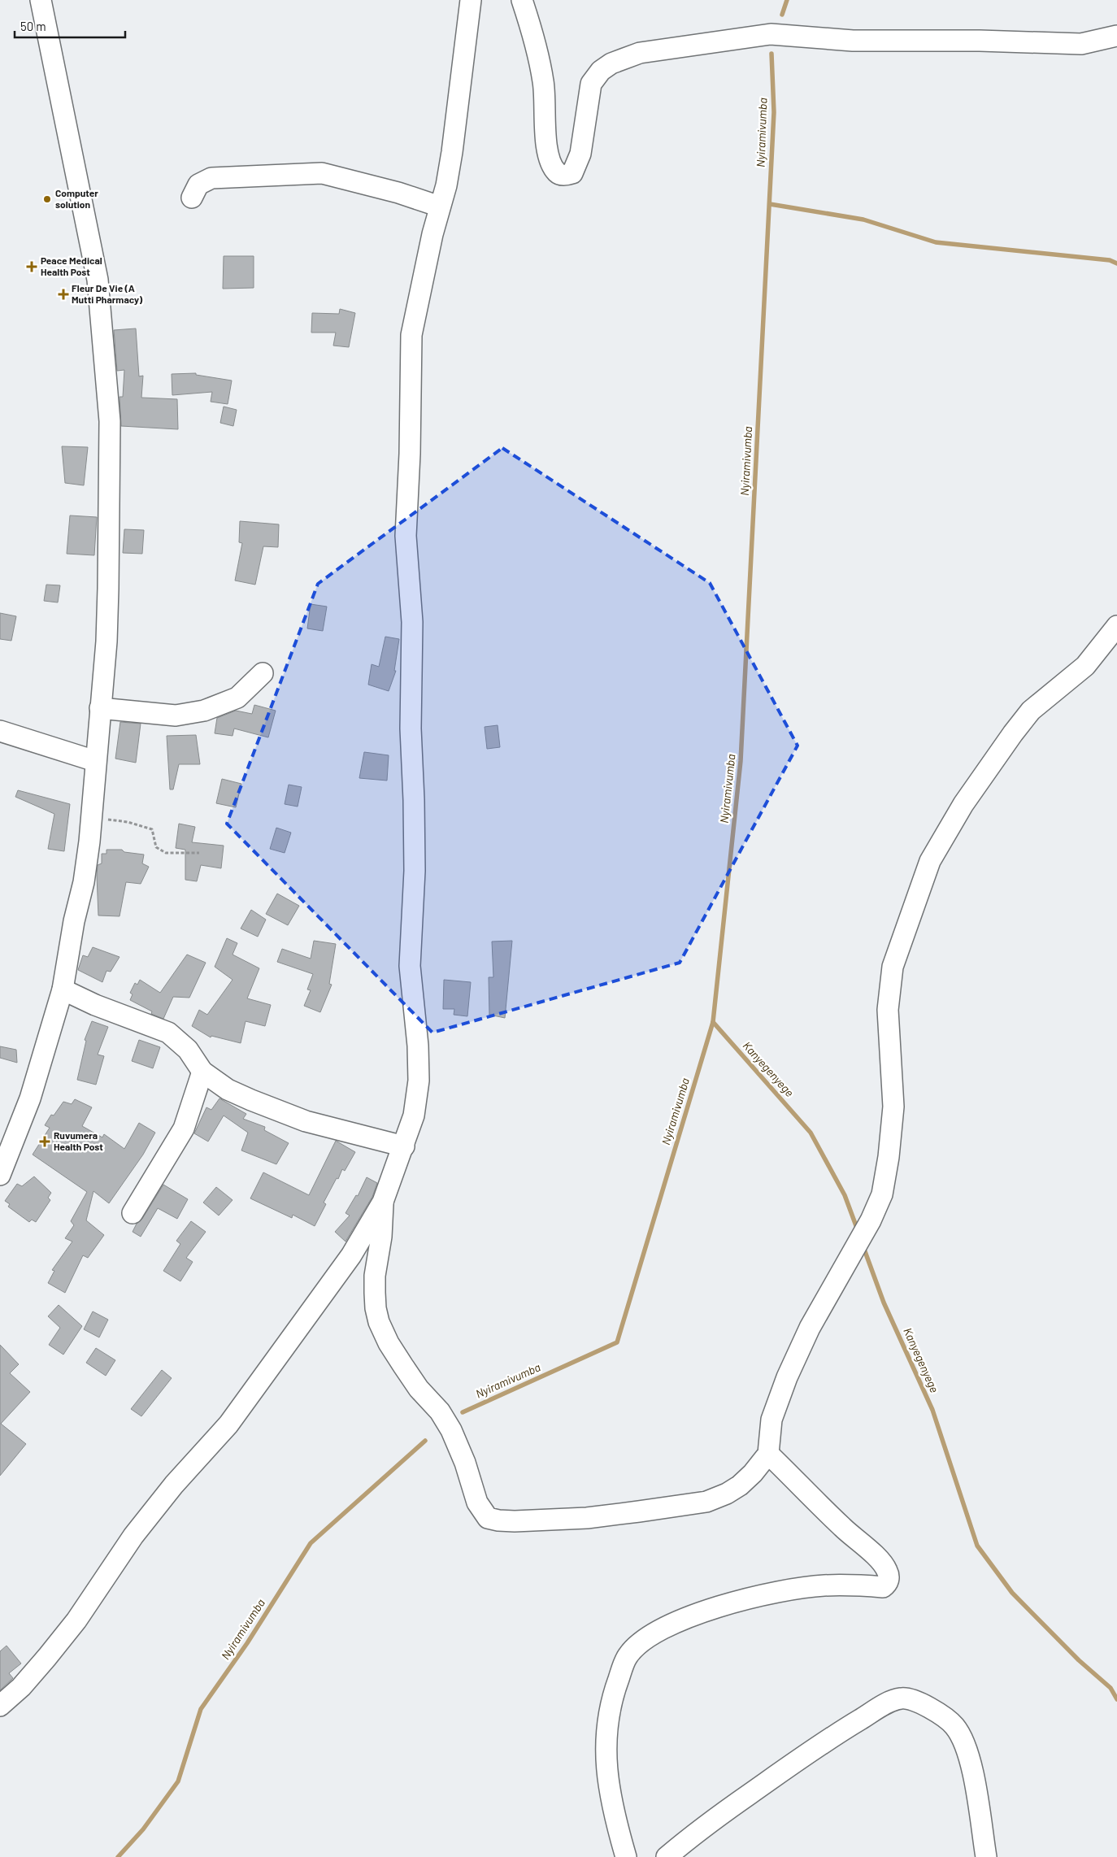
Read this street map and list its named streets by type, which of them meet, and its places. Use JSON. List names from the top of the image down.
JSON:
{
  "water": ["Nyiramivumba", "Kanyegenyege"],
  "places": {
    "other": ["Computer solution"],
    "health": ["Peace Medical Health Post", "Fleur De Vie (A Mutti Pharmacy)", "Ruvumera Health Post"]
  },
  "scale_bar": "50 m"
}
